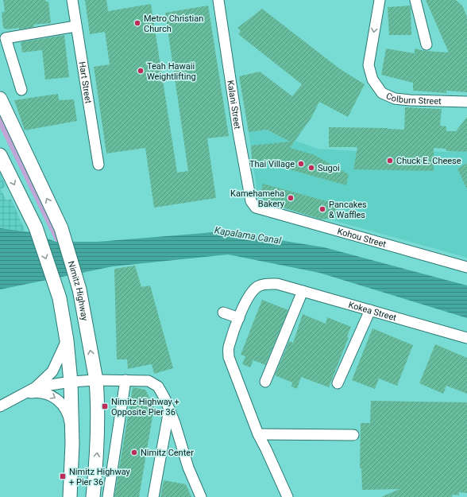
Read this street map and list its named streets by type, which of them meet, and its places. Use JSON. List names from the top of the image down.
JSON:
{
  "streets": {
    "main road": ["Nimitz Highway"],
    "street": [
      "Hart Street",
      "Colburn Street",
      "Kalani Street",
      "Kohou Street",
      "Kokea Street"
    ]
  },
  "crossings": [
    ["Kalani Street", "Kohou Street"]
  ],
  "water": ["Kapalama Canal"],
  "places": {
    "other": [
      "Metro Christian Church",
      "Teah Hawaii Weightlifting",
      "Chuck E. Cheese",
      "Thai Village",
      "Sugoi",
      "Kamehameha Bakery",
      "Pancakes & Waffles",
      "Nimitz Center"
    ],
    "transit": ["Nimitz Highway + Opposite Pier 36", "Nimitz Highway + Pier 36"]
  }
}
